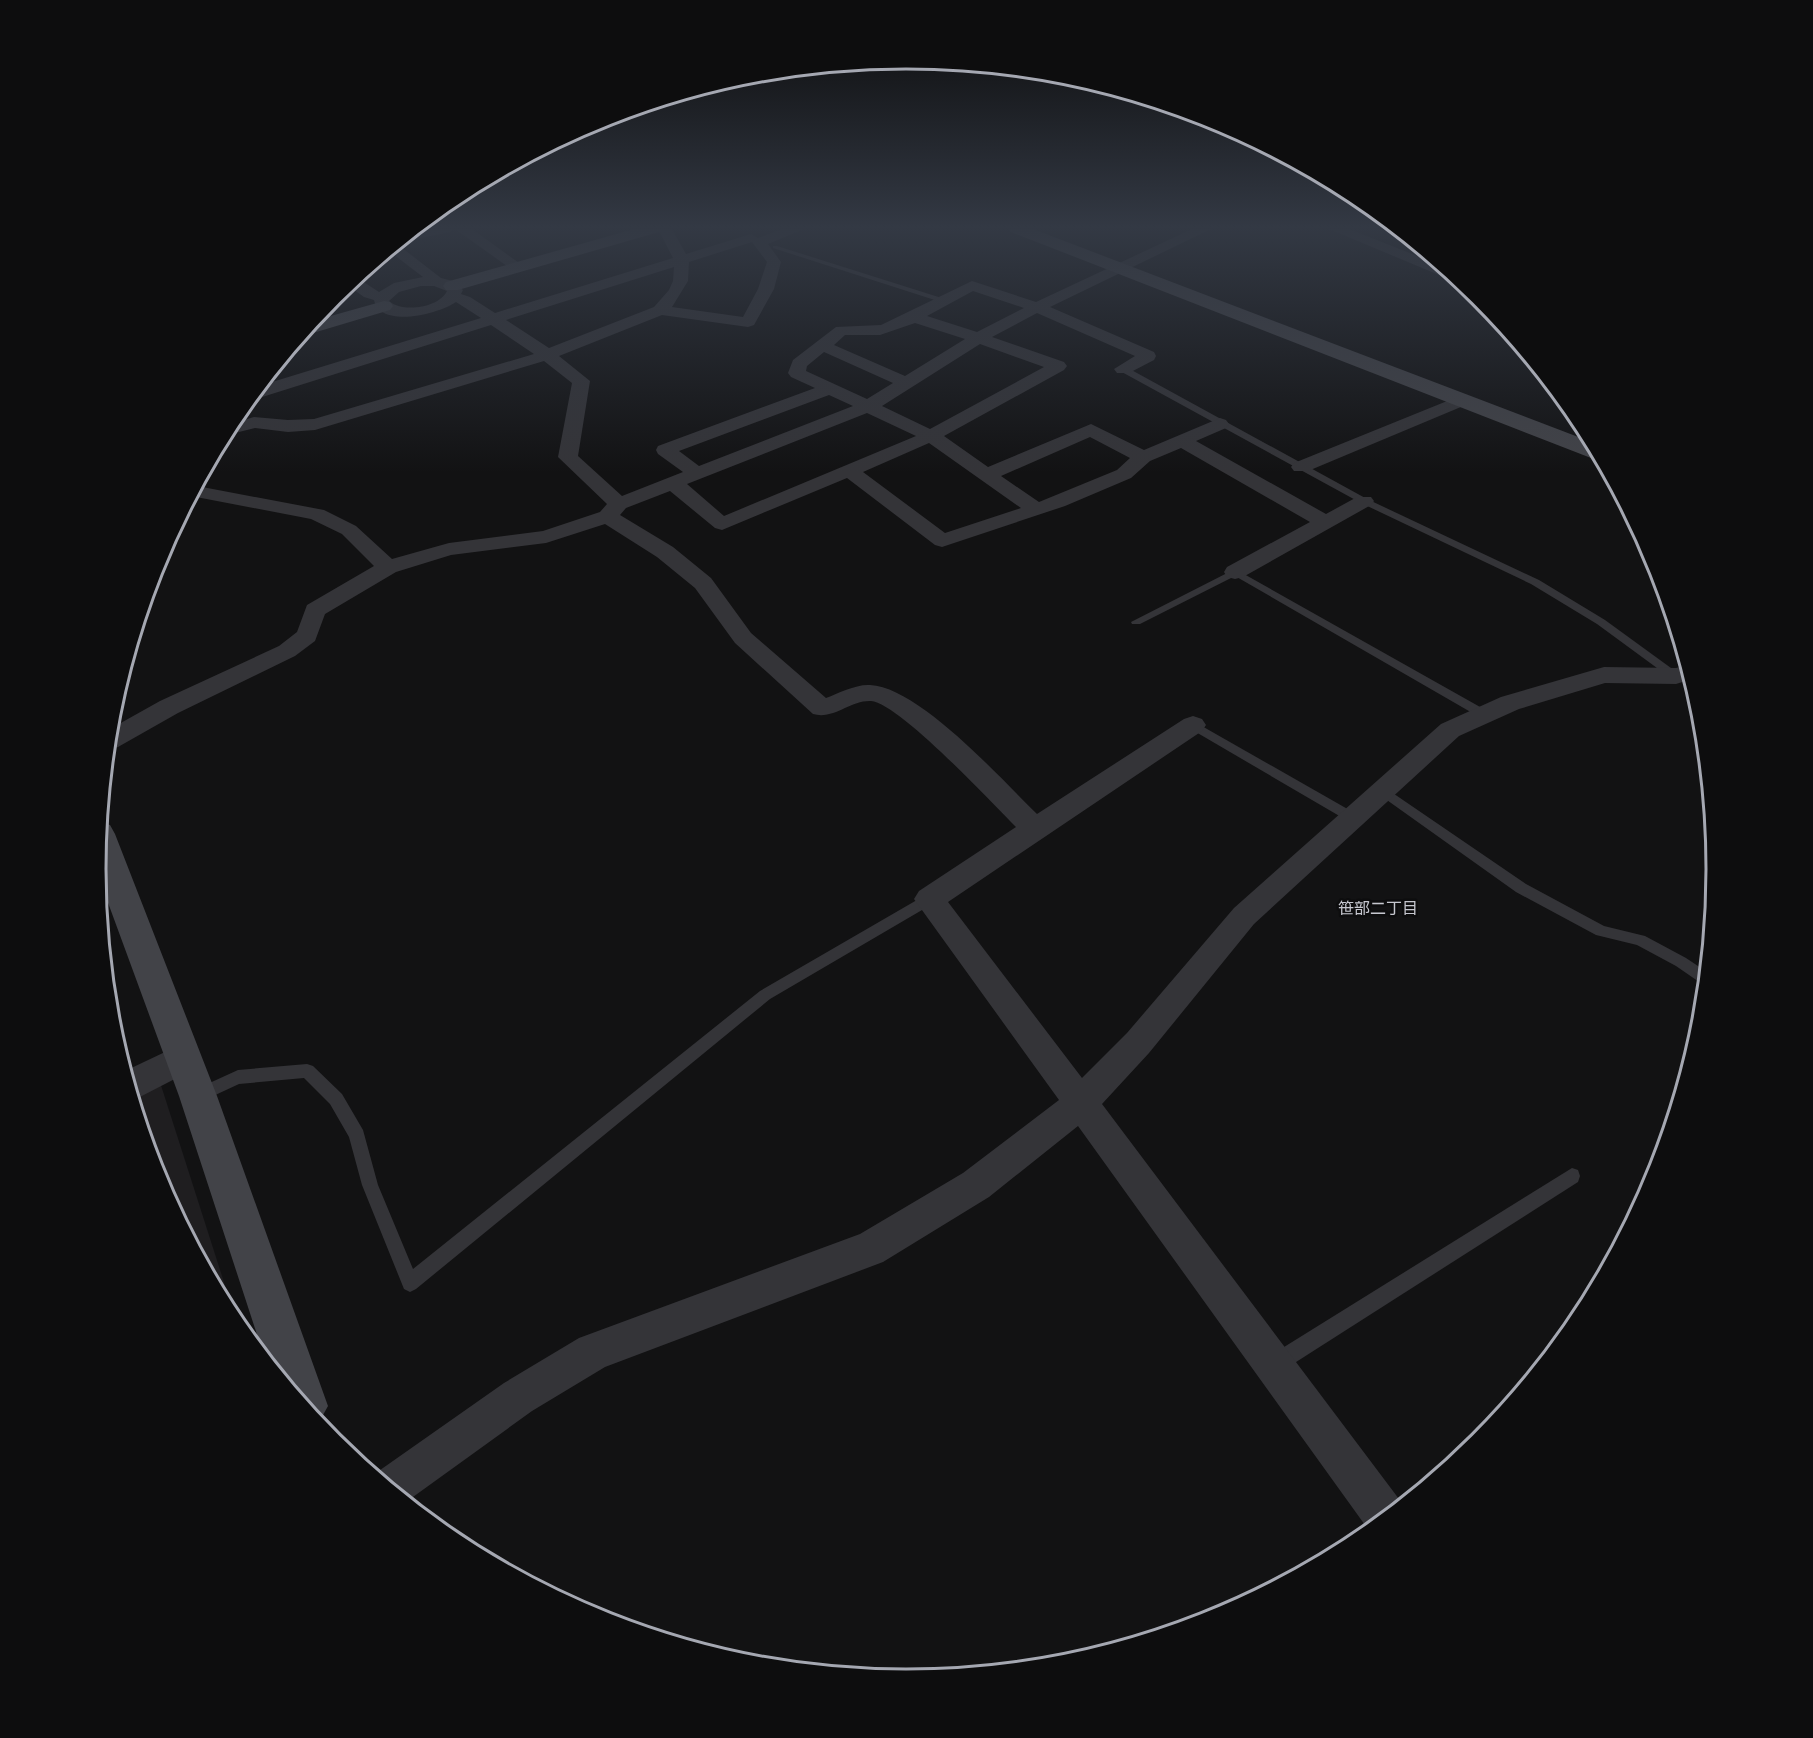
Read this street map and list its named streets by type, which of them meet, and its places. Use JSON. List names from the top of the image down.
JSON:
{
  "districts": ["笹部二丁目"]
}
